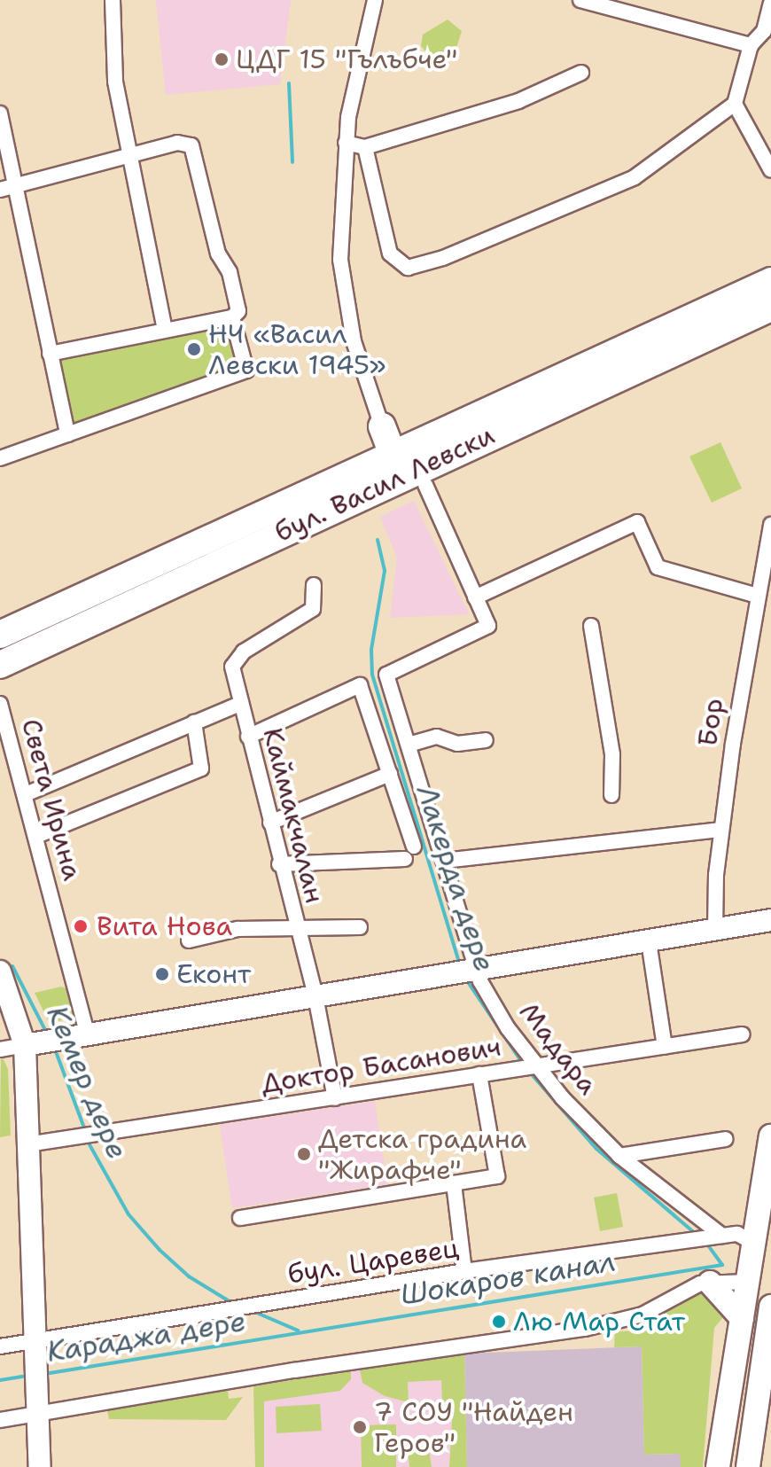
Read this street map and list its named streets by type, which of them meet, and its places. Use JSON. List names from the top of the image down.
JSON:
{
  "streets": {
    "highway": ["бул. Васил Левски"],
    "street": [
      "Бор",
      "Света Ирина",
      "Каймакчалан",
      "Мадара",
      "Доктор Басанович",
      "бул. Царевец"
    ]
  },
  "crossings": [
    ["Каймакчалан", "Доктор Басанович"],
    ["Мадара", "Доктор Басанович"],
    ["Мадара", "бул. Царевец"]
  ],
  "water": [
    "Лакерда дере",
    "Кемер дере",
    "Шокаров канал",
    "Караджа дере"
  ],
  "places": [
    "ЦДГ 15 \"Гълъбче\"",
    "НЧ «Васил Левски 1945»",
    "Вита Нова",
    "Еконт",
    "Детска градина \"Жирафче\"",
    "Лю Мар Стат",
    "7 СОУ \"Найден Геров\""
  ]
}
